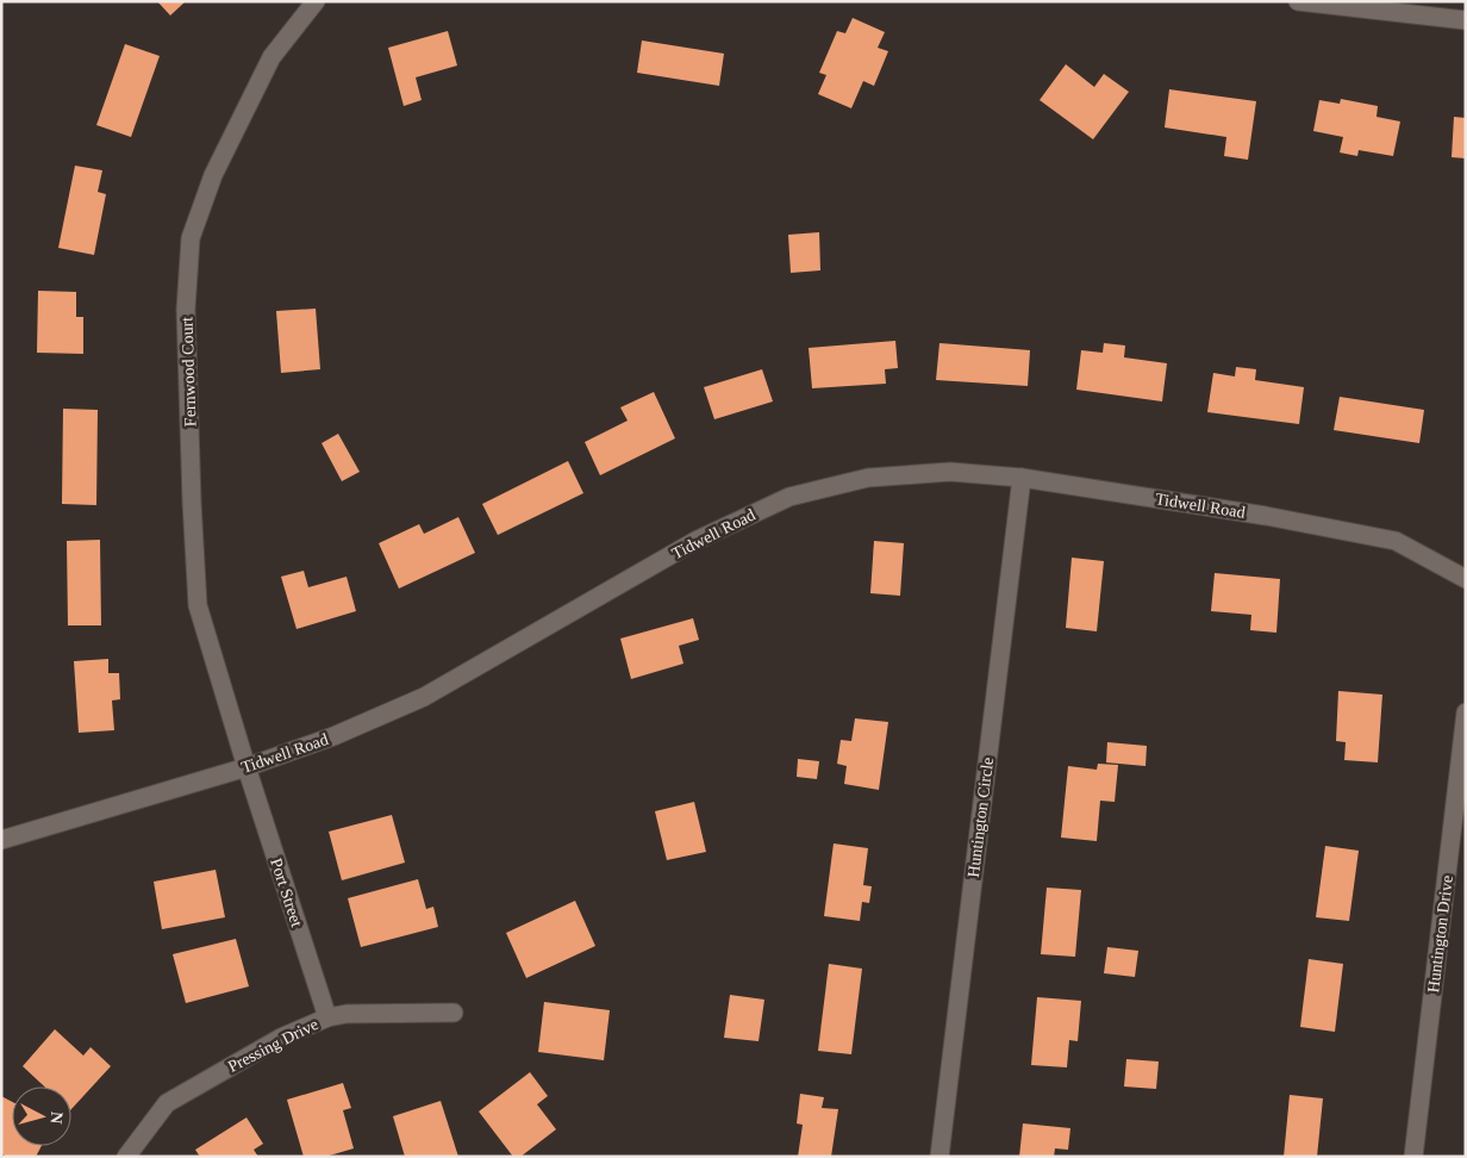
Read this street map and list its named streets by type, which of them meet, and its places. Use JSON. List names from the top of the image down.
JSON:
{
  "streets": {
    "street": [
      "Fernwood Court",
      "Tidwell Road",
      "Huntington Circle",
      "Port Street",
      "Huntington Drive",
      "Pressing Drive"
    ]
  },
  "crossings": [
    ["Fernwood Court", "Tidwell Road"],
    ["Fernwood Court", "Port Street"],
    ["Tidwell Road", "Huntington Circle"],
    ["Tidwell Road", "Port Street"],
    ["Port Street", "Pressing Drive"]
  ],
  "north": "right"
}
